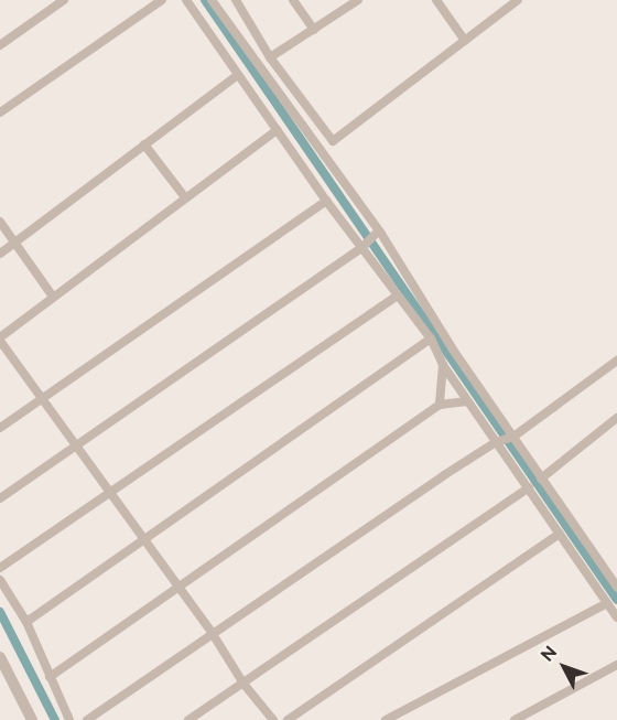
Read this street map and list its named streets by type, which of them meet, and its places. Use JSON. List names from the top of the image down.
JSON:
{
  "north": "top left"
}
